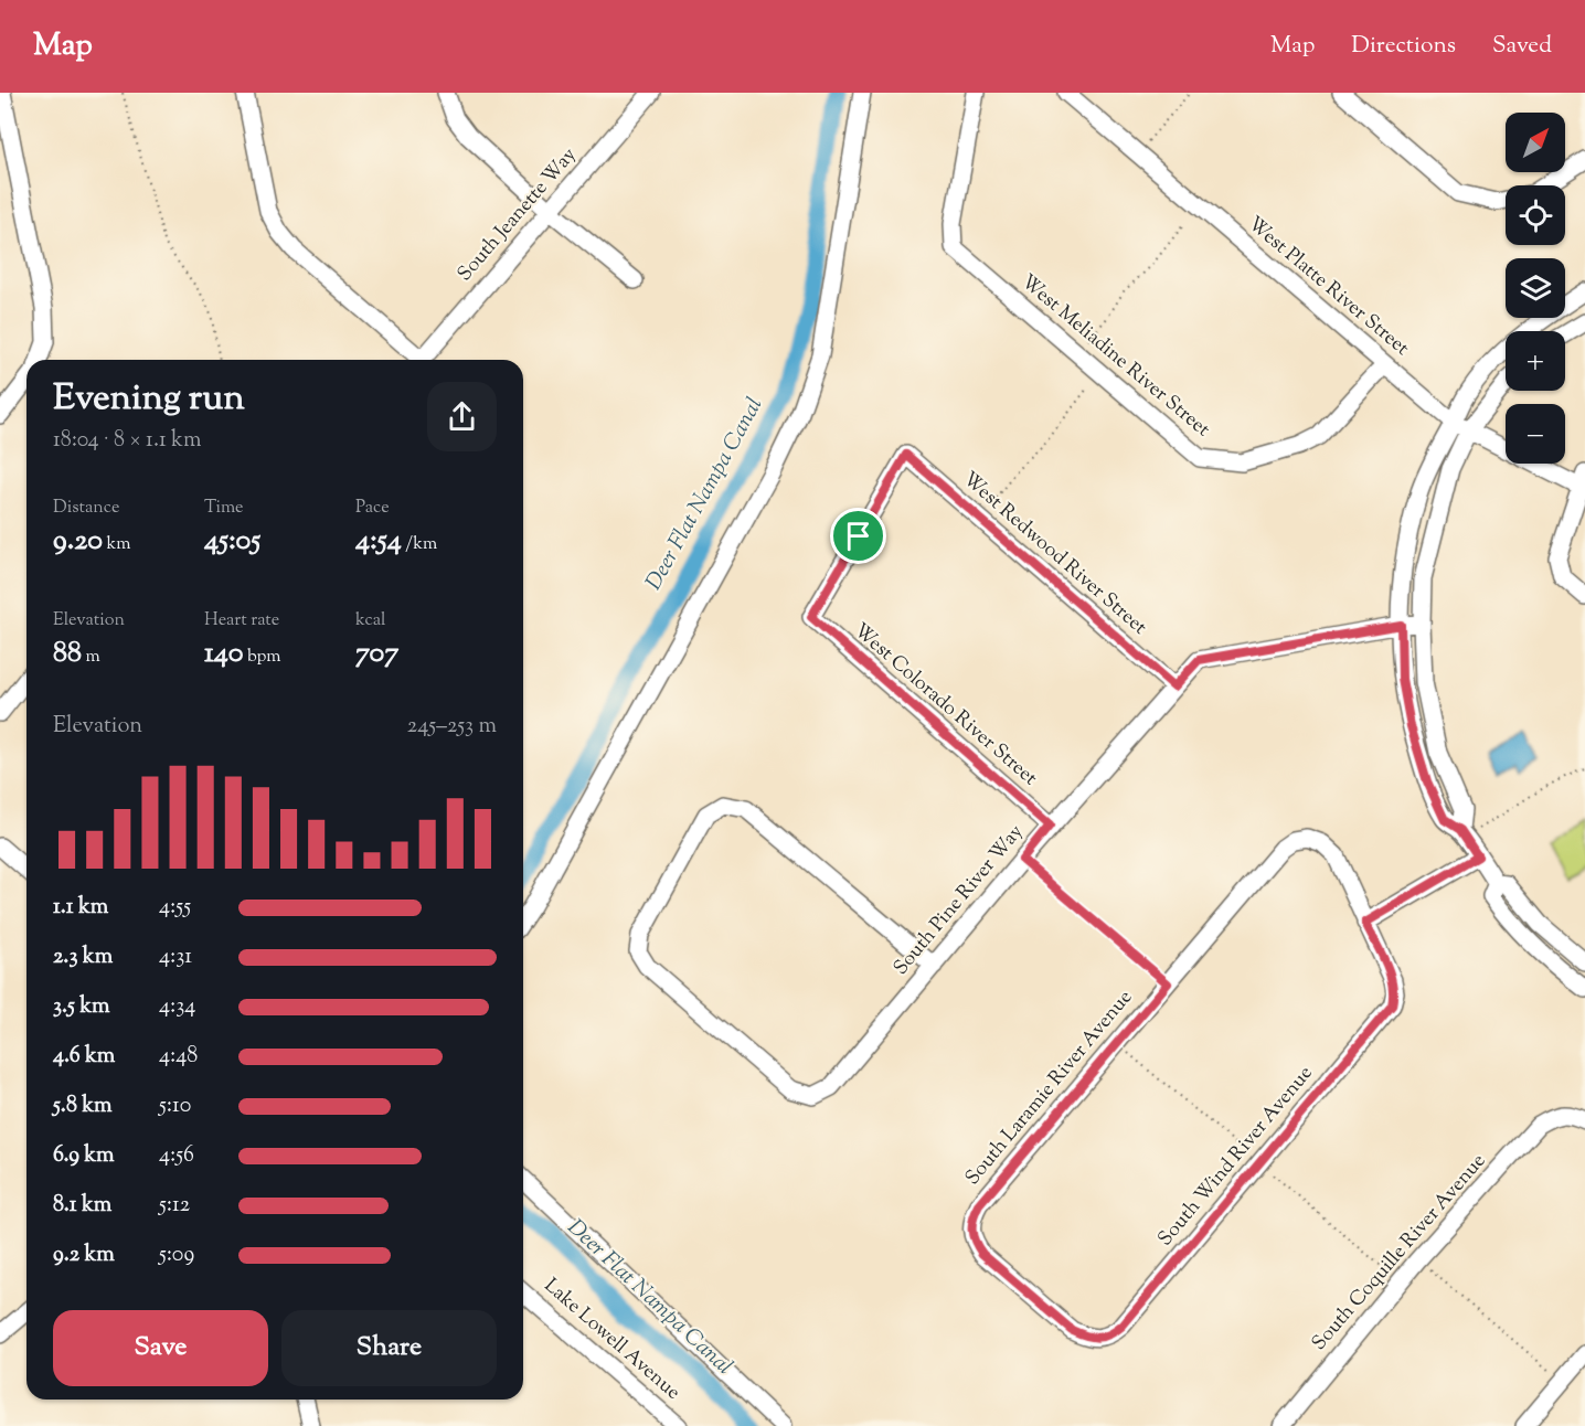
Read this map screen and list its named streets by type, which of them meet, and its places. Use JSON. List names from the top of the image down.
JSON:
{
  "streets": {
    "street": [
      "South Jeanette Way",
      "West Platte River Street",
      "West Meliadine River Street",
      "West Redwood River Street",
      "West Colorado River Street",
      "South Pine River Way",
      "South Laramie River Avenue",
      "South Wind River Avenue",
      "South Coquille River Avenue",
      "Lake Lowell Avenue"
    ]
  },
  "crossings": [
    ["West Platte River Street", "West Meliadine River Street"],
    ["West Redwood River Street", "West Colorado River Street"],
    ["West Redwood River Street", "South Pine River Way"],
    ["West Colorado River Street", "South Pine River Way"],
    ["South Laramie River Avenue", "South Wind River Avenue"]
  ],
  "water": ["Deer Flat Nampa Canal"],
  "north": "top right",
  "page": {
    "header": "Map",
    "nav": ["Map", "Directions", "Saved"],
    "map_buttons": ["+", "−"],
    "heading": ["Evening run", "18:04 · 8 × 1.1 km"],
    "stats": [
      ["Distance", "9.20 km"],
      ["Time", "45:05"],
      ["Pace", "4:54 /km"],
      ["Elevation", "88 m"],
      ["Heart rate", "140 bpm"],
      ["kcal", "707"]
    ],
    "chart": ["Elevation", "245–253 m"],
    "list": [
      {
        "name": "1.1 km",
        "note": "4:55"
      },
      {
        "name": "2.3 km",
        "note": "4:31"
      },
      {
        "name": "3.5 km",
        "note": "4:34"
      },
      {
        "name": "4.6 km",
        "note": "4:48"
      },
      {
        "name": "5.8 km",
        "note": "5:10"
      },
      {
        "name": "6.9 km",
        "note": "4:56"
      },
      {
        "name": "8.1 km",
        "note": "5:12"
      },
      {
        "name": "9.2 km",
        "note": "5:09"
      }
    ],
    "buttons": ["Save", "Share"]
  }
}
